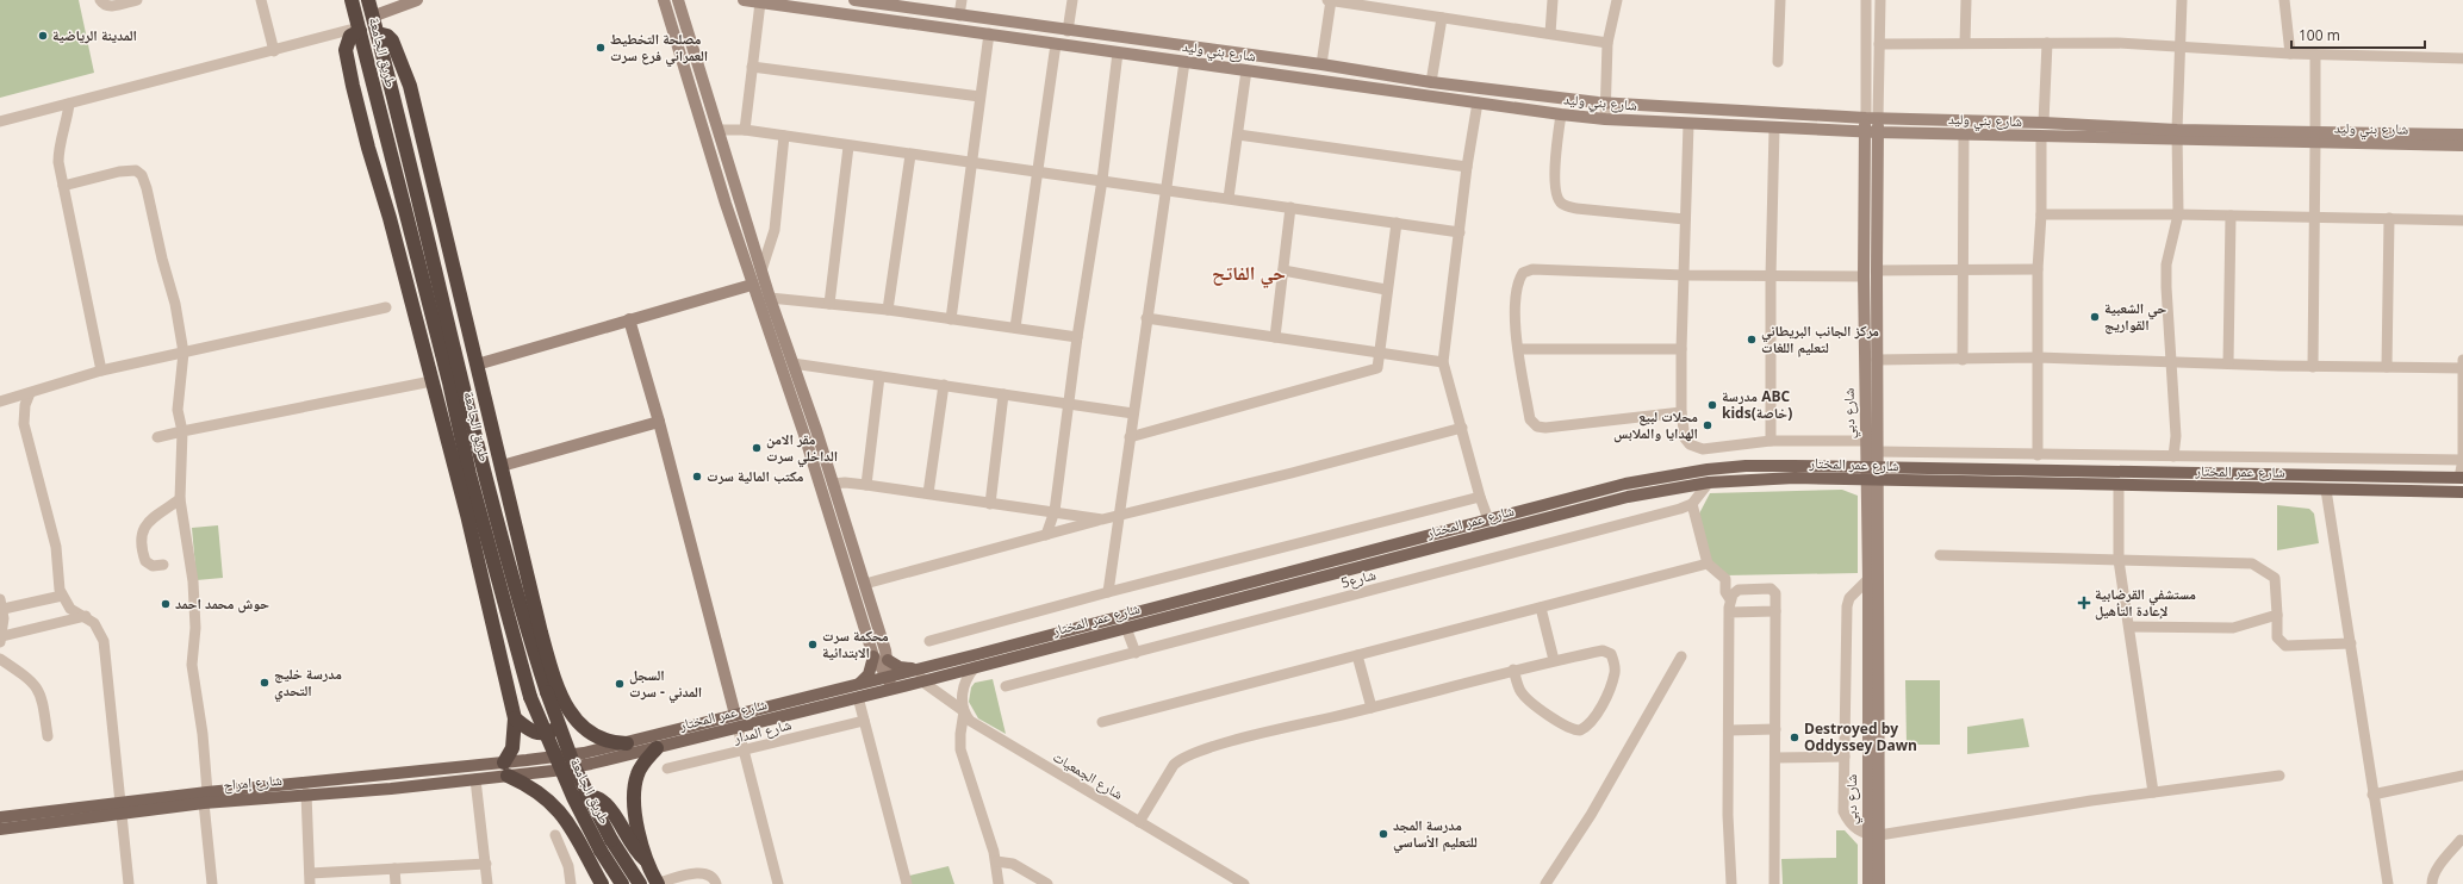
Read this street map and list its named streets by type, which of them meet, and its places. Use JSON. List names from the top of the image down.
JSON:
{
  "streets": {
    "highway": ["طريق الجامعة"],
    "main road": ["شارع عمر المختار", "شارع إمراح"],
    "street": [
      "شارع بني وليد",
      "شارع دبي",
      "شارع5",
      "شارع المدار",
      "شارع الجمعيات"
    ]
  },
  "crossings": [
    ["شارع بني وليد", "شارع دبي"],
    ["شارع دبي", "شارع عمر المختار"],
    ["شارع عمر المختار", "شارع الجمعيات"],
    ["شارع عمر المختار", "شارع إمراح"]
  ],
  "districts": ["حي الفاتح"],
  "places": {
    "other": [
      "المدينة الرياضية",
      "مصلحة التخطيط العمراني فرع سرت",
      "حي الشعبية القواريج",
      "مركز الجانب البريطاني لتعليم اللغات",
      "مدرسة ABC kids(خاصة)",
      "محلات لبيع الهدايا والملابس",
      "مقر الامن الداخلي سرت",
      "مكتب المالية سرت",
      "حوش محمد احمد",
      "محكمة سرت الابتدائية",
      "مدرسة خليج التحدي",
      "السجل المدني - سرت",
      "Destroyed by Oddyssey Dawn",
      "مدرسة المجد للتعليم الأساسي"
    ],
    "health": ["مستشفي القرضابية لإعادة التأهيل"]
  },
  "scale_bar": "100 m"
}
